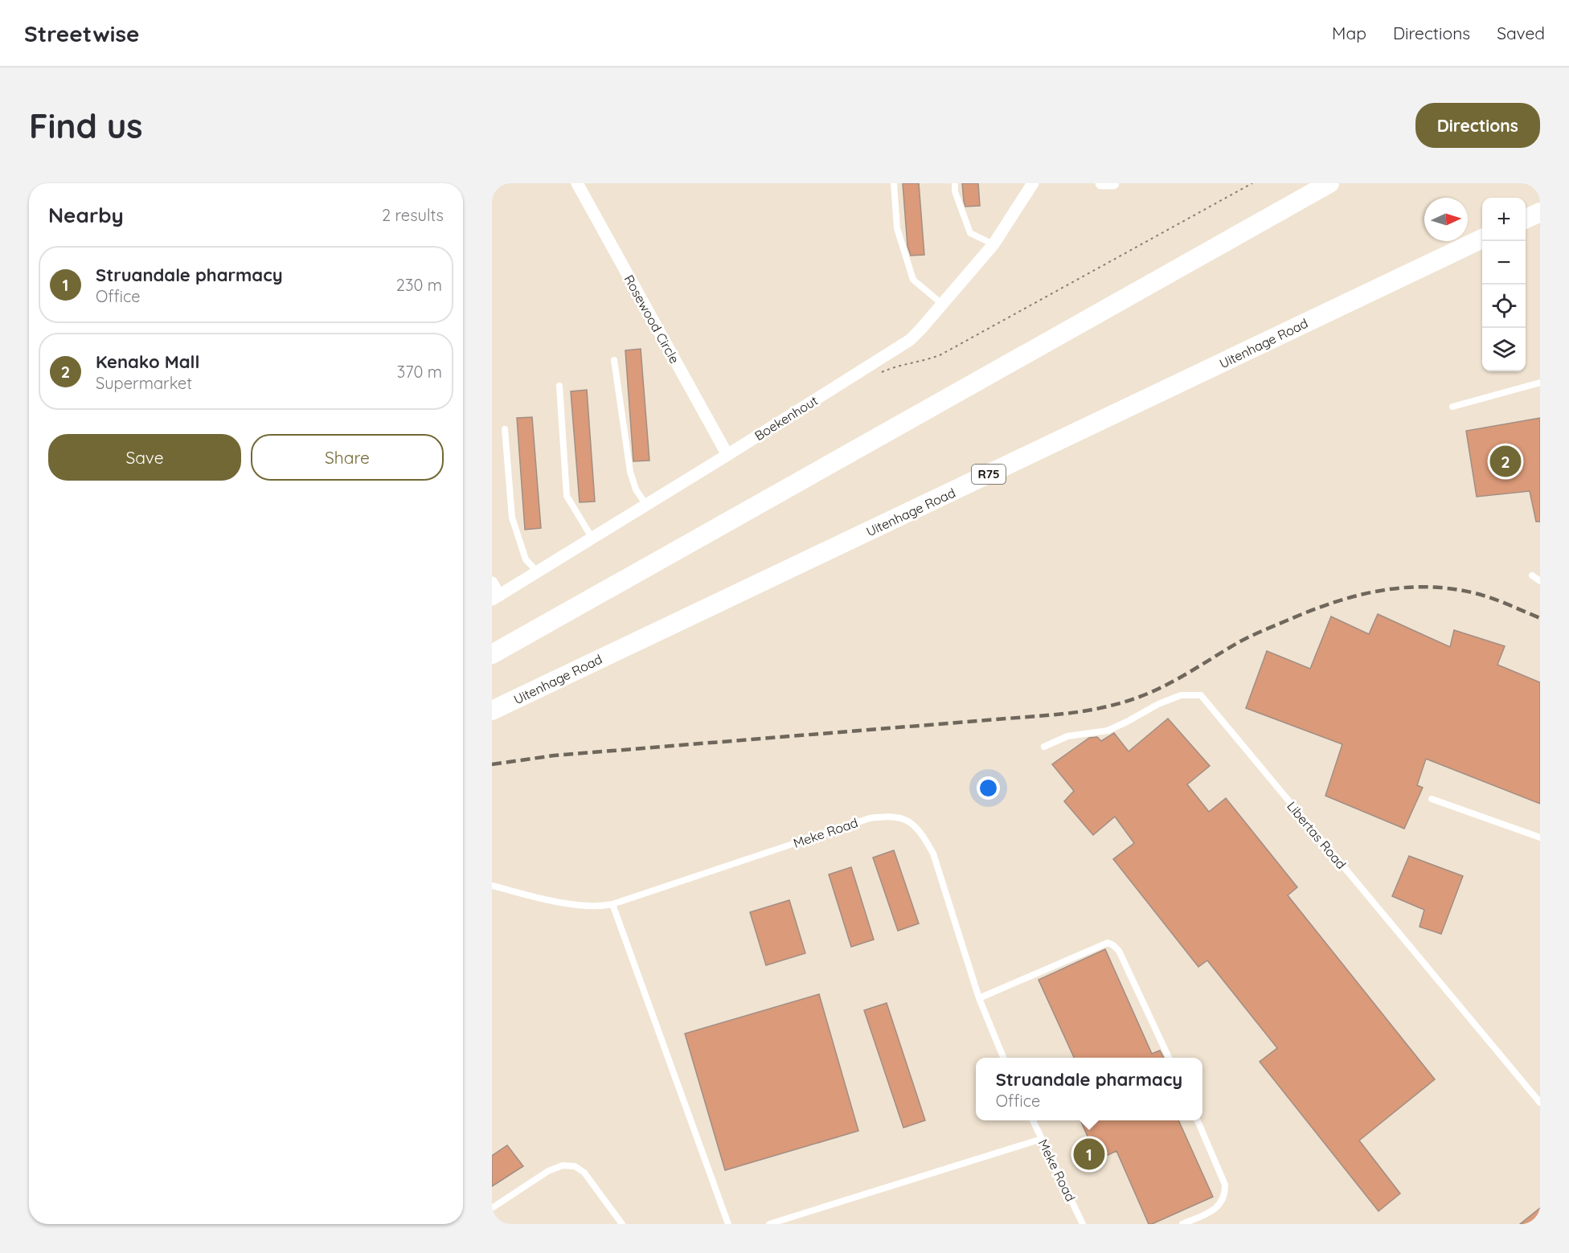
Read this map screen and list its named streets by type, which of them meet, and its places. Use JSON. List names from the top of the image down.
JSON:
{
  "streets": {
    "main road": ["Uitenhage Road", "R75"],
    "street": ["Rosewood Circle", "Boekenhout"],
    "lane": ["Meke Road", "Libertas Road"]
  },
  "crossings": [
    ["Rosewood Circle", "Boekenhout"]
  ],
  "north": "right",
  "page": {
    "header": "Streetwise",
    "nav": ["Map", "Directions", "Saved"],
    "buttons": [
      "Directions",
      ["Save", "Share"]
    ],
    "title": "Find us",
    "heading": ["Nearby", "2 results"],
    "map_buttons": ["+", "−"],
    "list": [
      {
        "mark": "1",
        "name": "Struandale pharmacy",
        "note": "Office",
        "value": "230 m"
      },
      {
        "mark": "2",
        "name": "Kenako Mall",
        "note": "Supermarket",
        "value": "370 m"
      }
    ],
    "pins": ["2", "1"],
    "popup": ["Struandale pharmacy", "Office"]
  }
}
